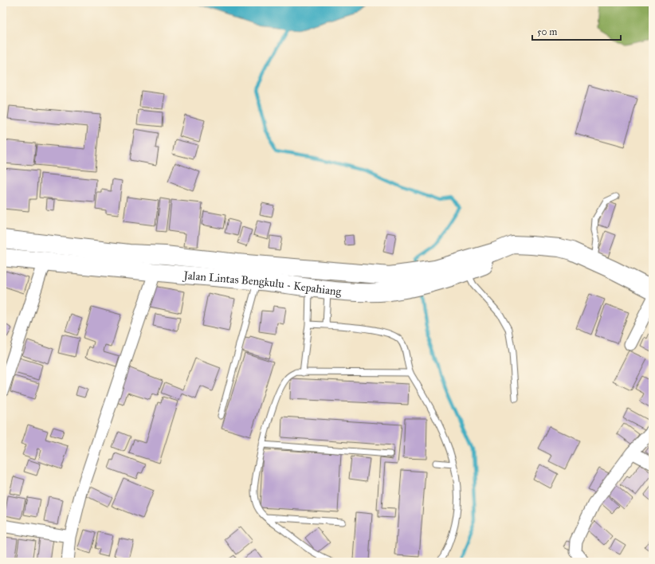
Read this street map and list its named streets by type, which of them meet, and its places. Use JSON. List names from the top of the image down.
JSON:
{
  "streets": {
    "highway": ["Jalan Lintas Bengkulu - Kepahiang"]
  },
  "scale_bar": "50 m"
}
